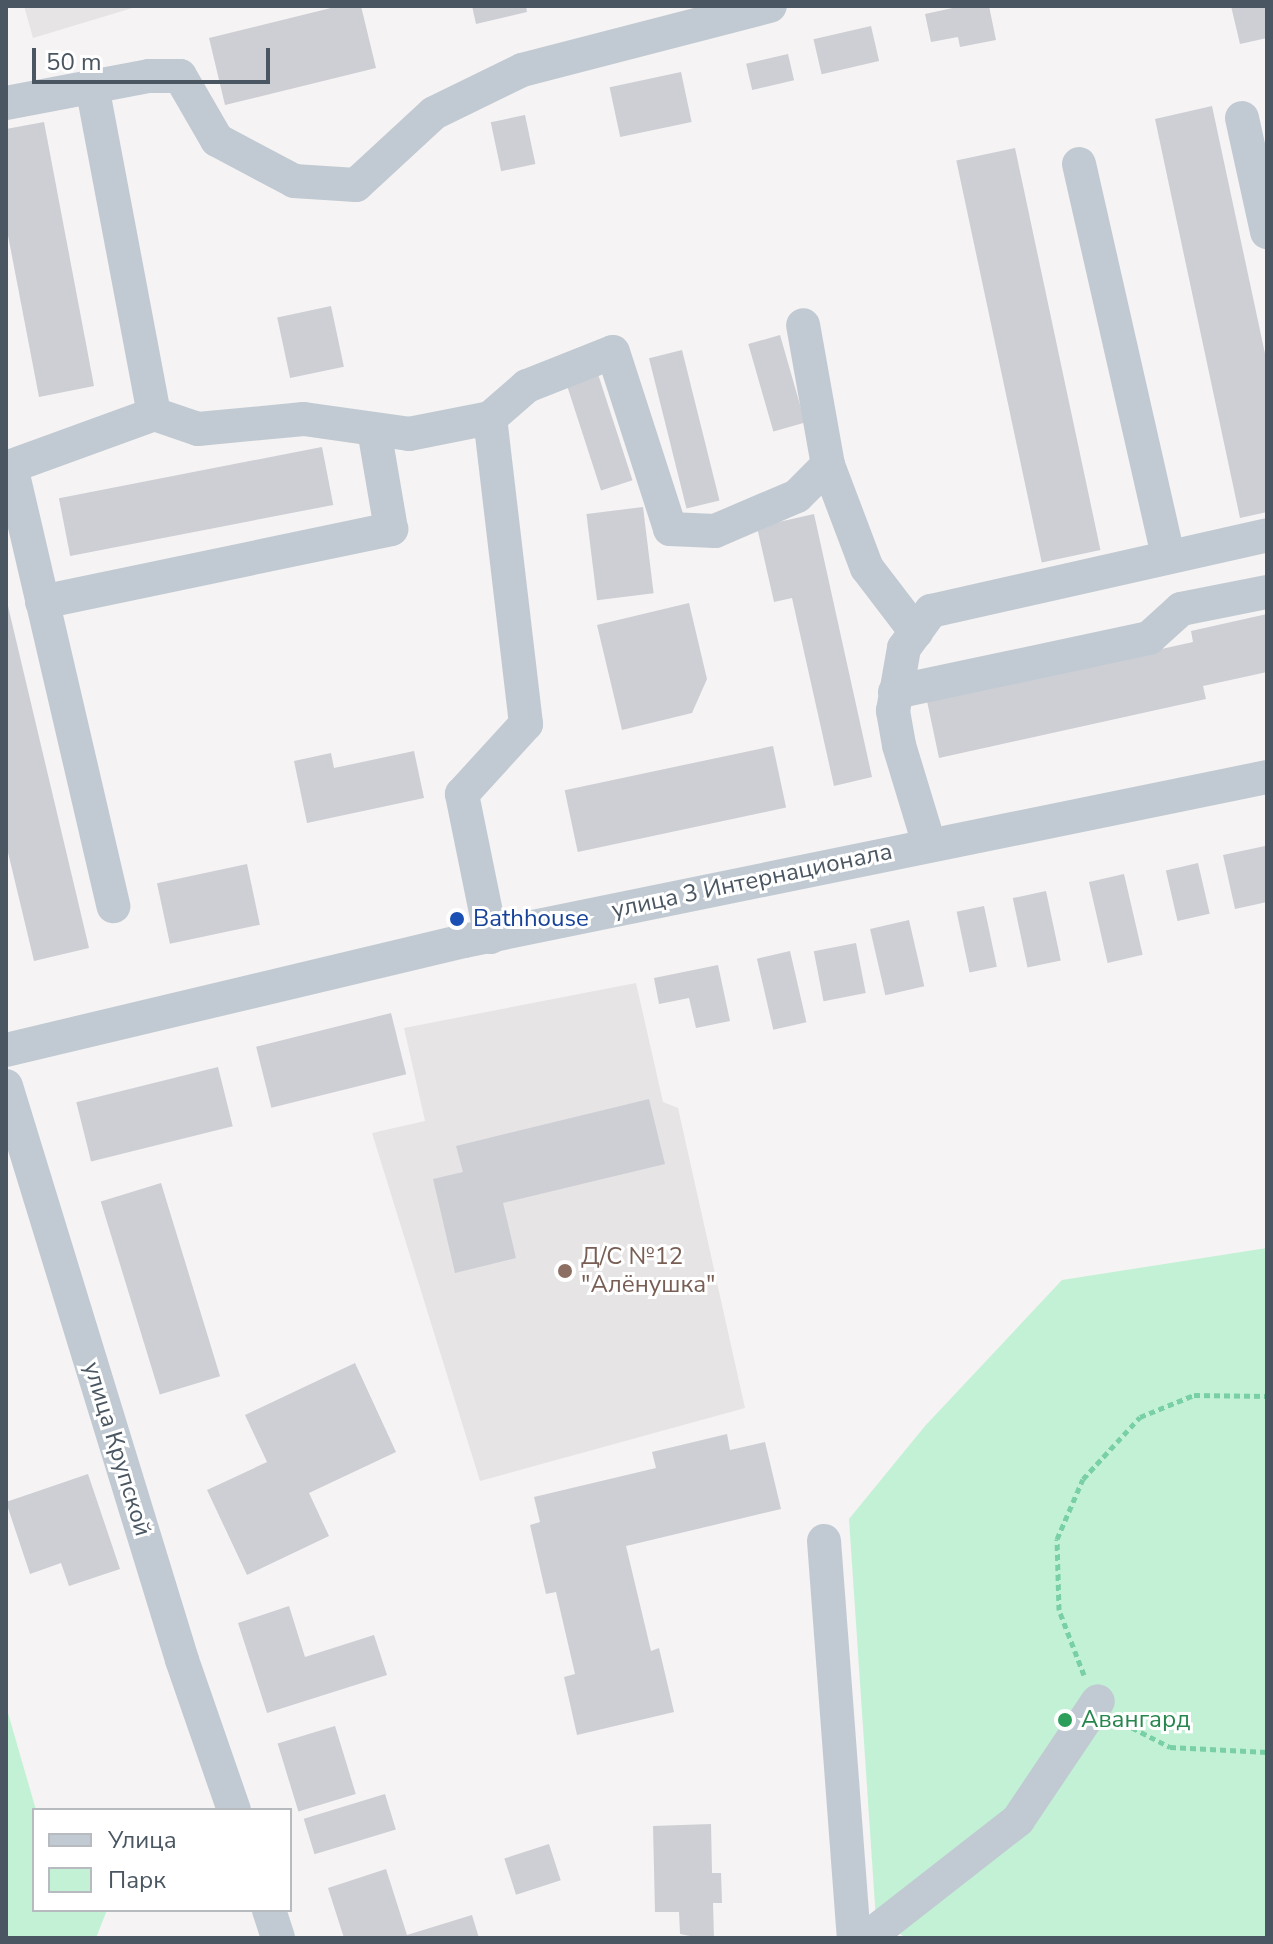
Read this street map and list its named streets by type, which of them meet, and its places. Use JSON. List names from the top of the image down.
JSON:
{
  "streets": {
    "street": ["улица 3 Интернационала", "улица Крупской"]
  },
  "places": ["Bathhouse", "Д/С №12 \"Алёнушка\"", "Авангард"],
  "legend": ["Улица", "Парк"],
  "scale_bar": "50 m"
}
